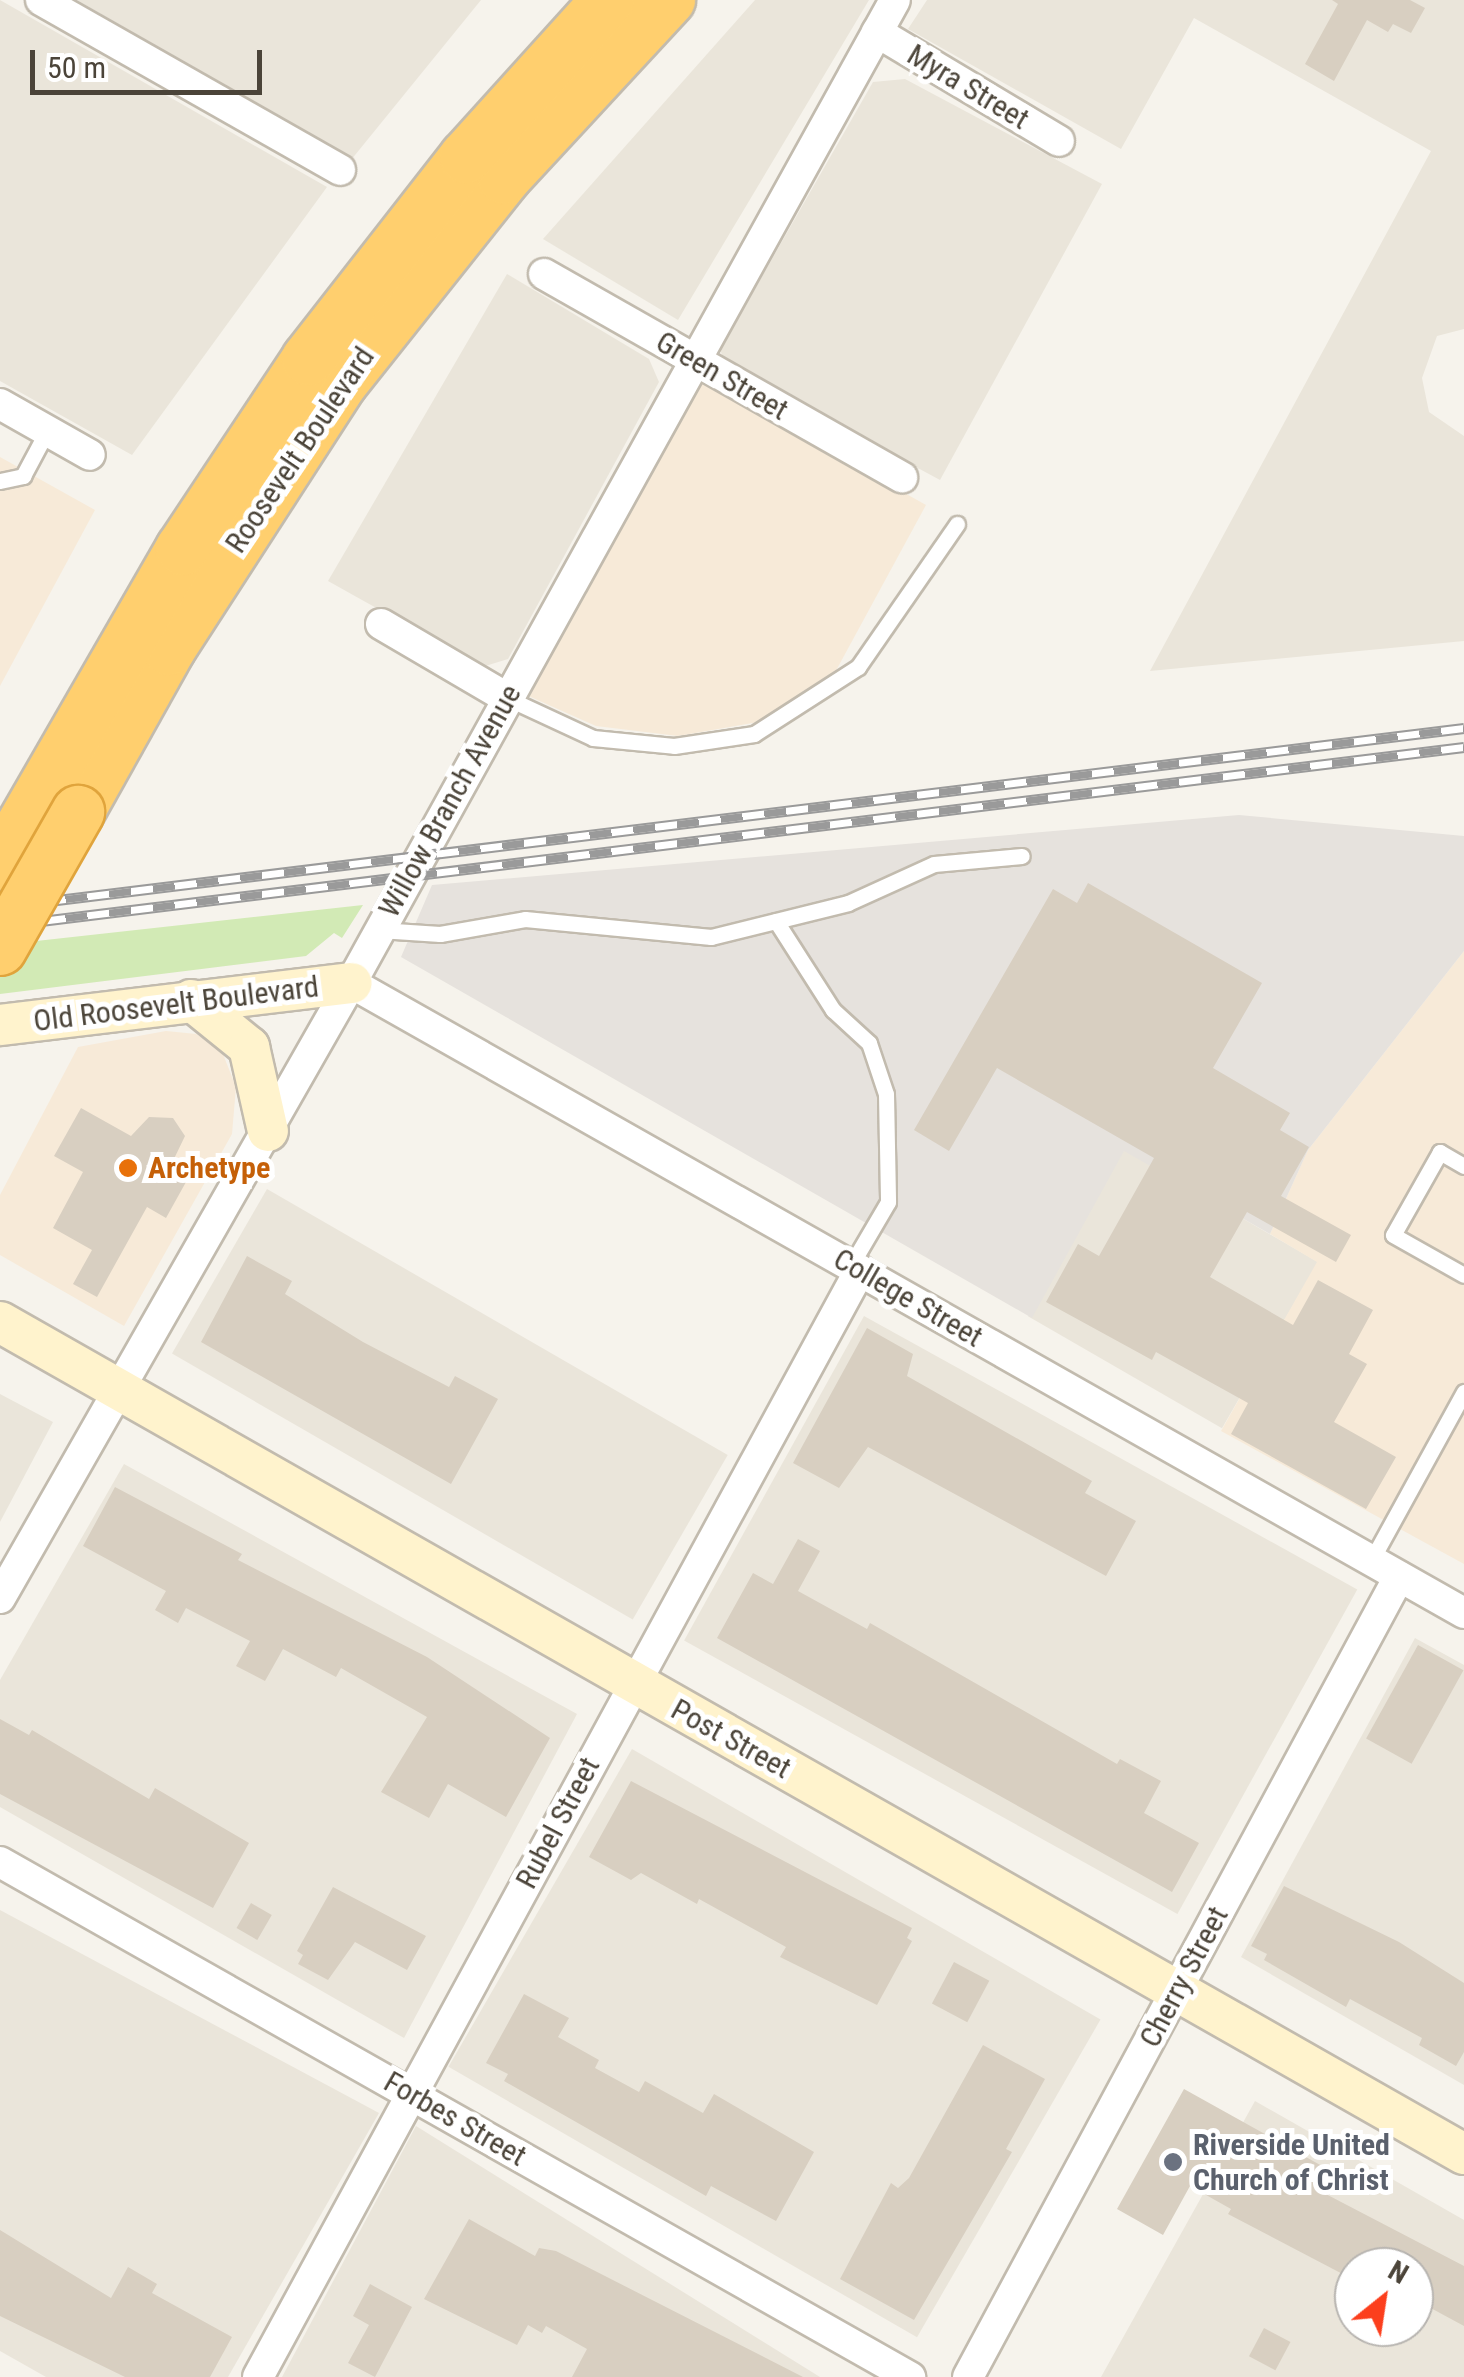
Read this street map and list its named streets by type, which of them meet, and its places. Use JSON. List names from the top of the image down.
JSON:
{
  "streets": {
    "highway": ["Roosevelt Boulevard"],
    "street": [
      "Myra Street",
      "Green Street",
      "Willow Branch Avenue",
      "Old Roosevelt Boulevard",
      "College Street",
      "Post Street",
      "Rubel Street",
      "Cherry Street",
      "Forbes Street"
    ]
  },
  "crossings": [
    ["Myra Street", "Willow Branch Avenue"],
    ["Green Street", "Willow Branch Avenue"],
    ["Willow Branch Avenue", "Old Roosevelt Boulevard"],
    ["Willow Branch Avenue", "College Street"],
    ["Willow Branch Avenue", "Post Street"],
    ["Old Roosevelt Boulevard", "College Street"],
    ["College Street", "Rubel Street"],
    ["College Street", "Cherry Street"],
    ["Post Street", "Rubel Street"],
    ["Post Street", "Cherry Street"],
    ["Rubel Street", "Forbes Street"]
  ],
  "places": ["Archetype", "Riverside United Church of Christ"],
  "scale_bar": "50 m",
  "north": "top right"
}
